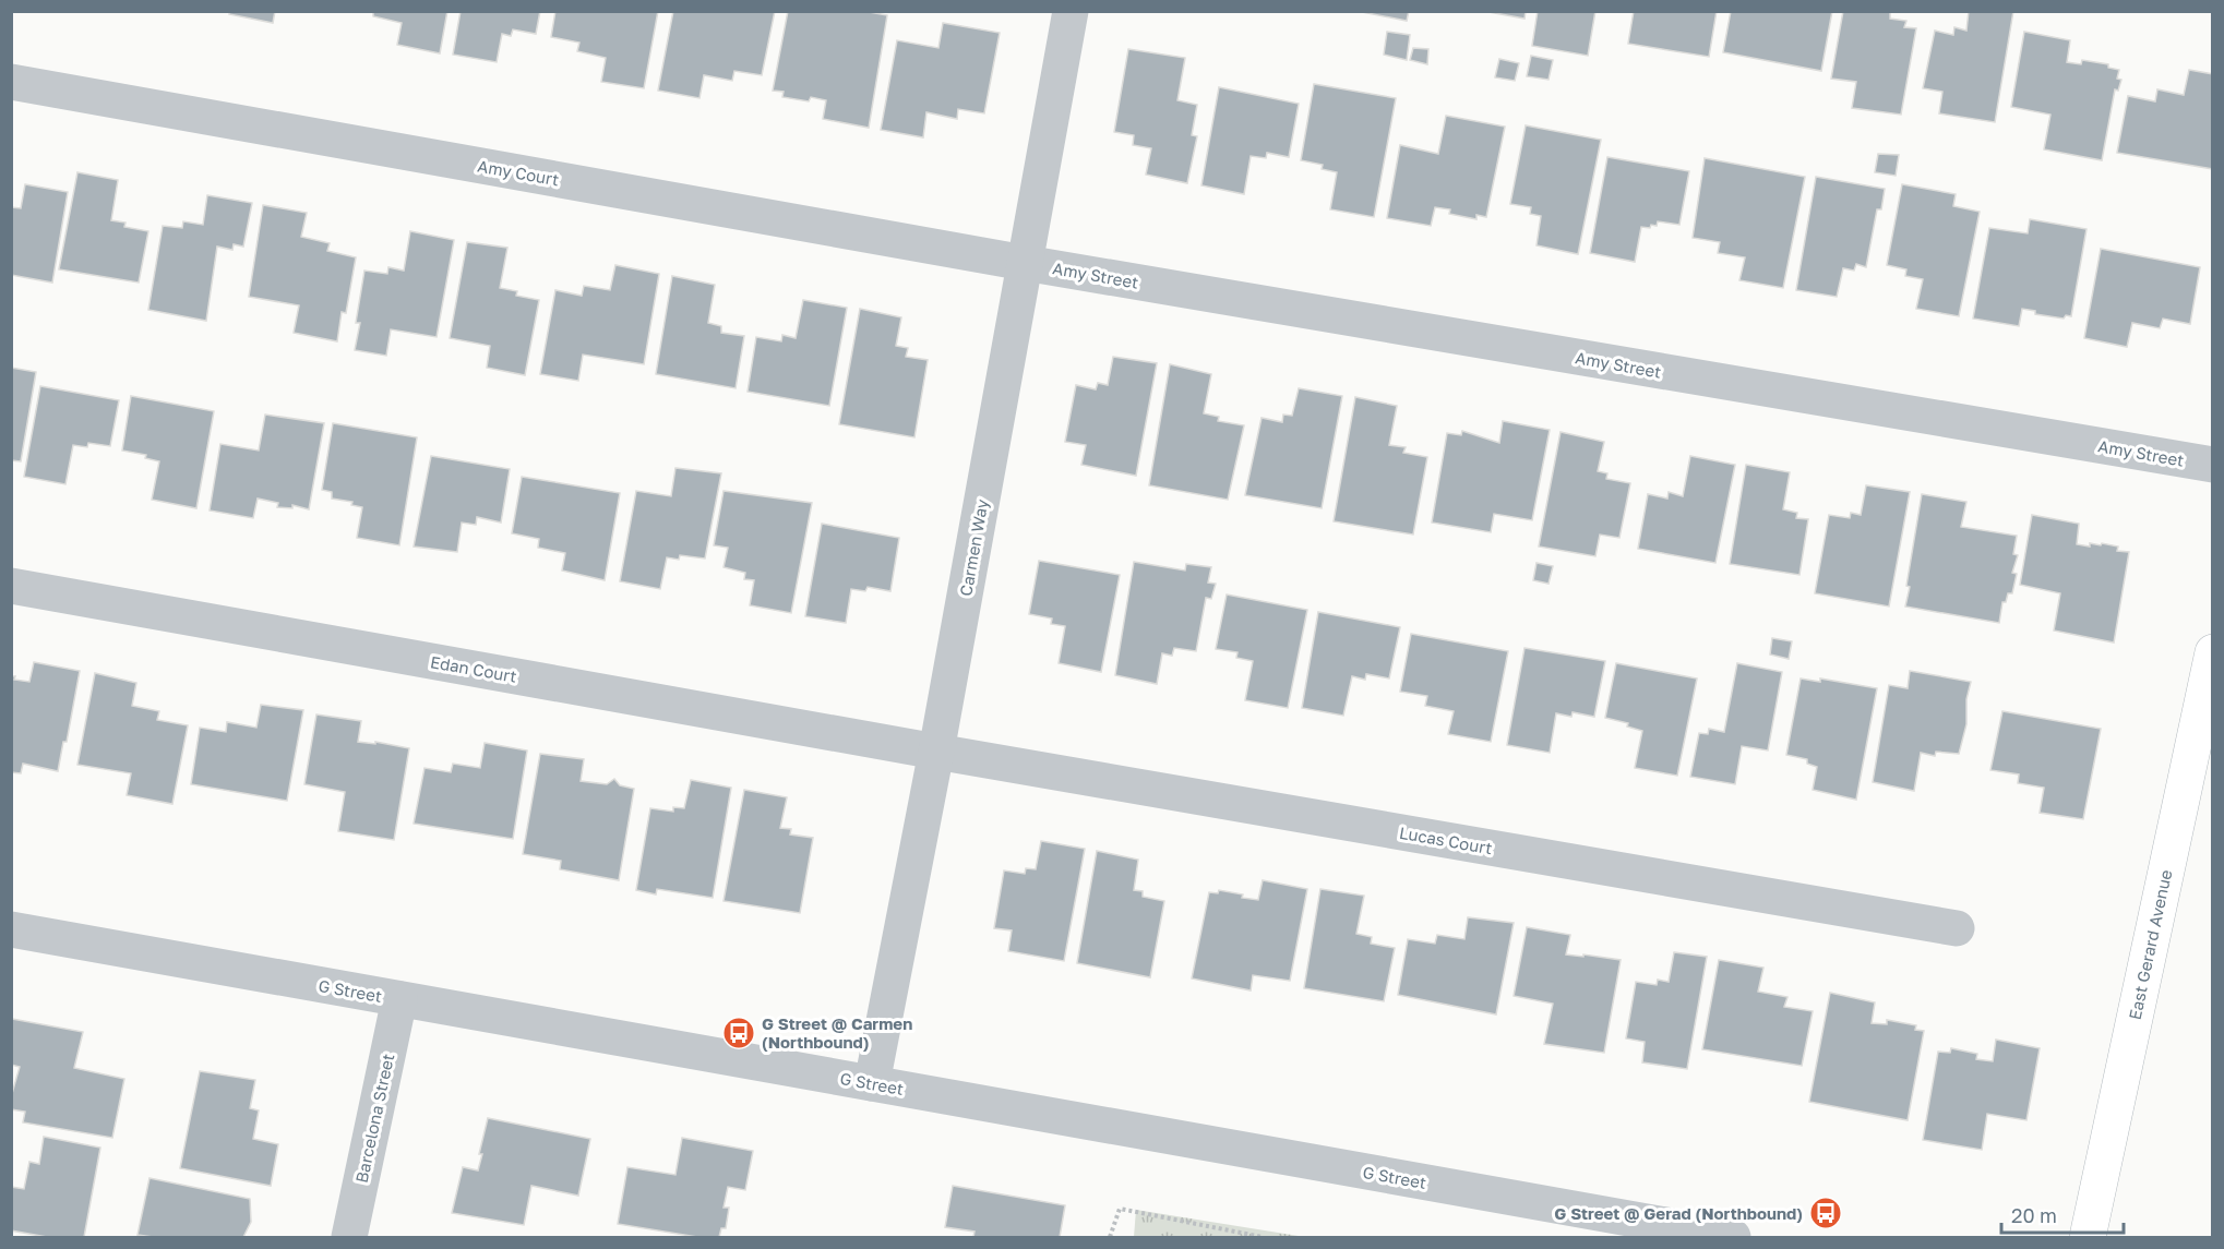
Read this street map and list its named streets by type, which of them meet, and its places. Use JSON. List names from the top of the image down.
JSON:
{
  "streets": {
    "street": [
      "Amy Court",
      "Amy Street",
      "Carmen Way",
      "Edan Court",
      "Lucas Court",
      "East Gerard Avenue",
      "G Street",
      "Barcelona Street"
    ]
  },
  "crossings": [
    ["Amy Court", "Amy Street"],
    ["Amy Court", "Carmen Way"],
    ["Amy Street", "Carmen Way"],
    ["Carmen Way", "Edan Court"],
    ["Carmen Way", "Lucas Court"],
    ["Carmen Way", "G Street"],
    ["Edan Court", "Lucas Court"],
    ["G Street", "Barcelona Street"]
  ],
  "places": {
    "bus stop": ["G Street @ Carmen (Northbound)", "G Street @ Gerad (Northbound)"]
  },
  "scale_bar": "20 m"
}
